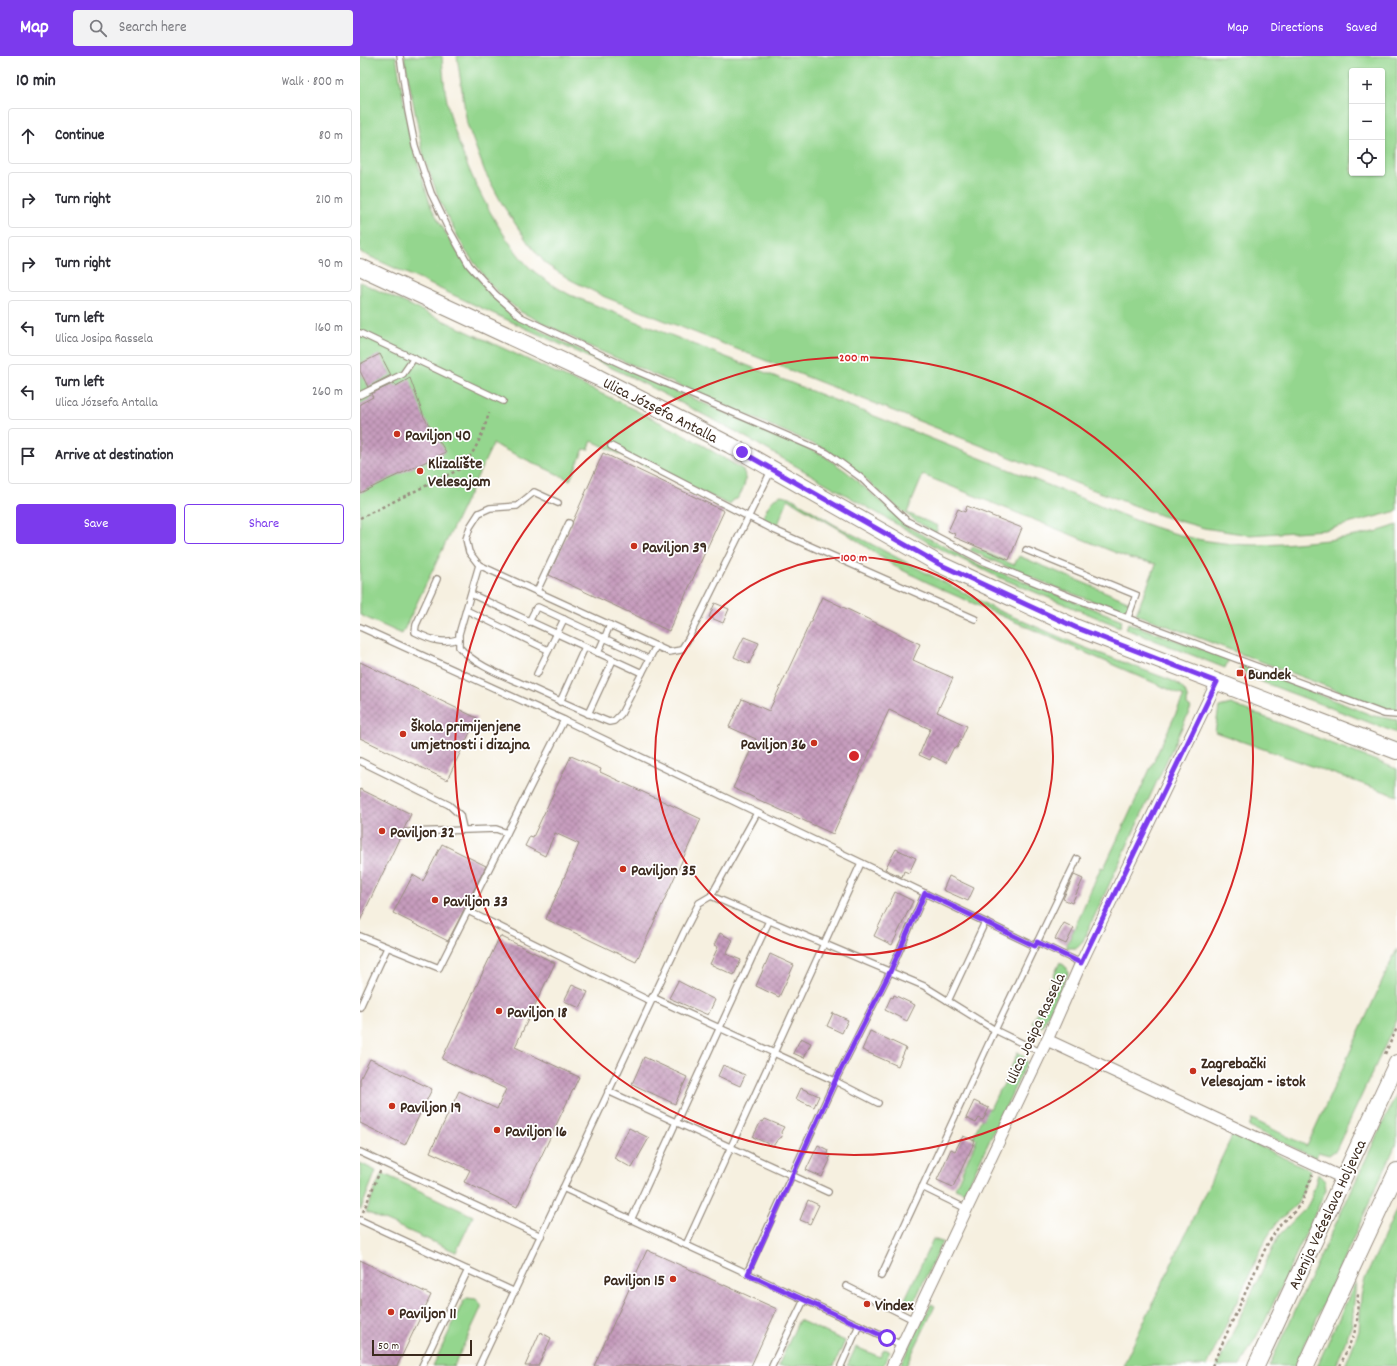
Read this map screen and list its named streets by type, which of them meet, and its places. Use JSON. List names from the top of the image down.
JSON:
{
  "streets": {
    "street": ["Ulica Józsefa Antalla", "Ulica Josipa Rassela", "Avenija Većeslava Holjevca"]
  },
  "crossings": [
    ["Ulica Józsefa Antalla", "Ulica Josipa Rassela"]
  ],
  "places": {
    "other": [
      "Paviljon 40",
      "Klizalište Velesajam",
      "Paviljon 39",
      "Škola primijenjene umjetnosti i dizajna",
      "Paviljon 36",
      "Paviljon 32",
      "Paviljon 35",
      "Paviljon 33",
      "Paviljon 18",
      "Zagrebački Velesajam - istok",
      "Paviljon 19",
      "Paviljon 16",
      "Paviljon 15",
      "Vindex",
      "Paviljon 11"
    ],
    "transit": ["Bundek"]
  },
  "scale_bar": "50 m",
  "page": {
    "header": "Map",
    "search": "Search here",
    "nav": ["Map", "Directions", "Saved"],
    "heading": ["10 min", "Walk · 800 m"],
    "map_buttons": ["+", "−"],
    "list": [
      ["Continue", "80 m"],
      ["Turn right", "210 m"],
      ["Turn right", "90 m"],
      ["Turn left", "Ulica Josipa Rassela", "160 m"],
      ["Turn left", "Ulica Józsefa Antalla", "260 m"],
      "Arrive at destination"
    ],
    "buttons": ["Save", "Share"],
    "scale": "50 m"
  },
  "rings": ["200 m", "100 m"]
}
